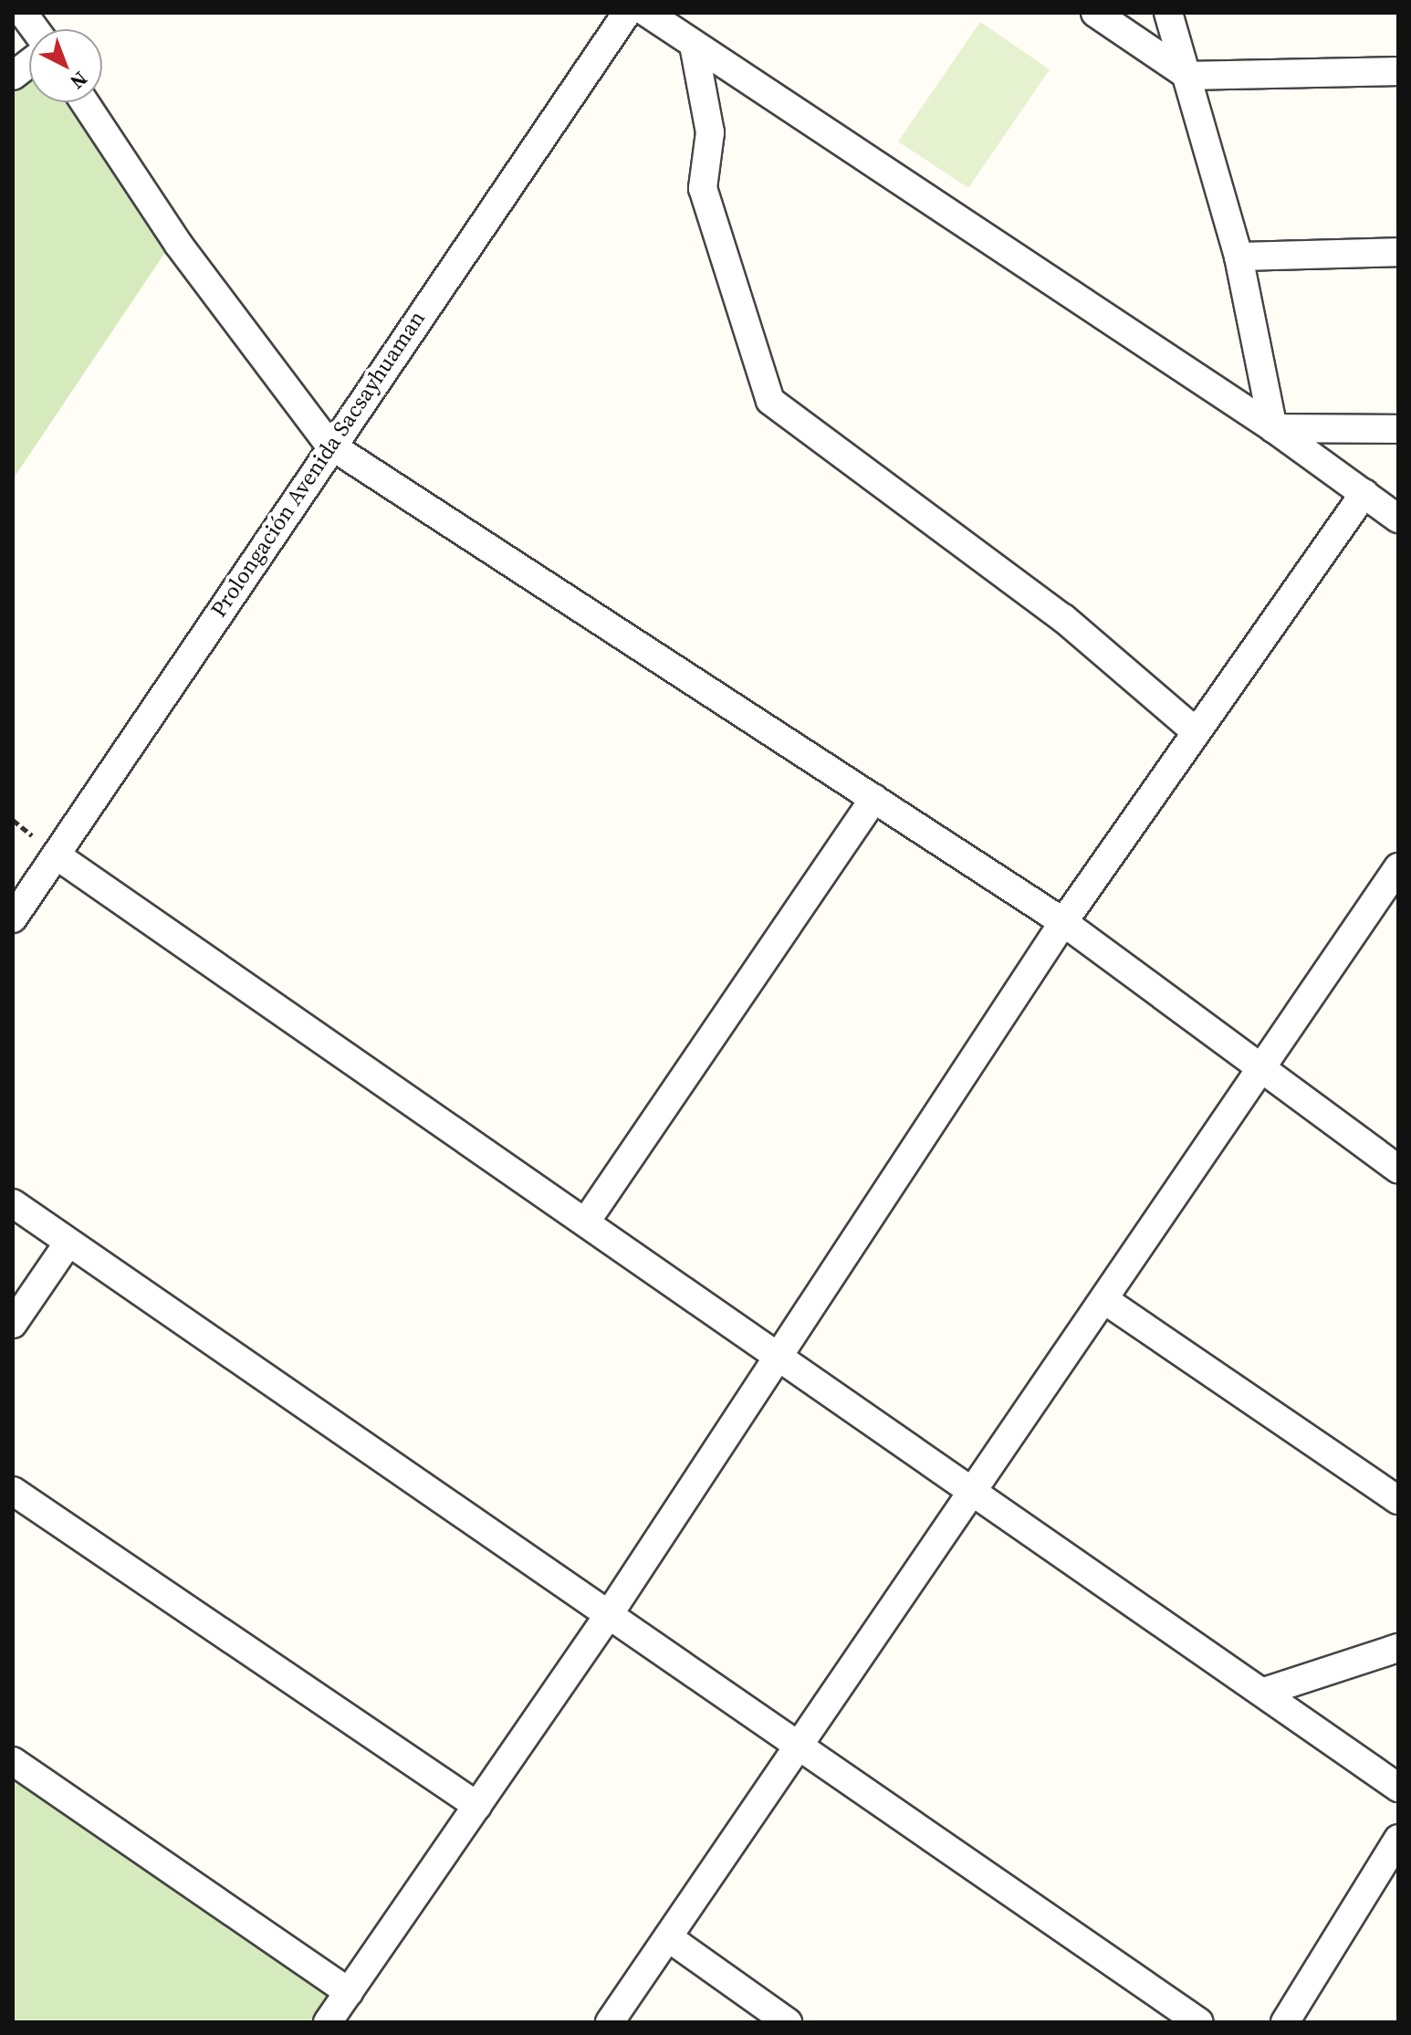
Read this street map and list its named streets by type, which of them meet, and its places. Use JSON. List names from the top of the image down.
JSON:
{
  "streets": {
    "street": ["Prolongación Avenida Sacsayhuaman"]
  },
  "north": "bottom right"
}
